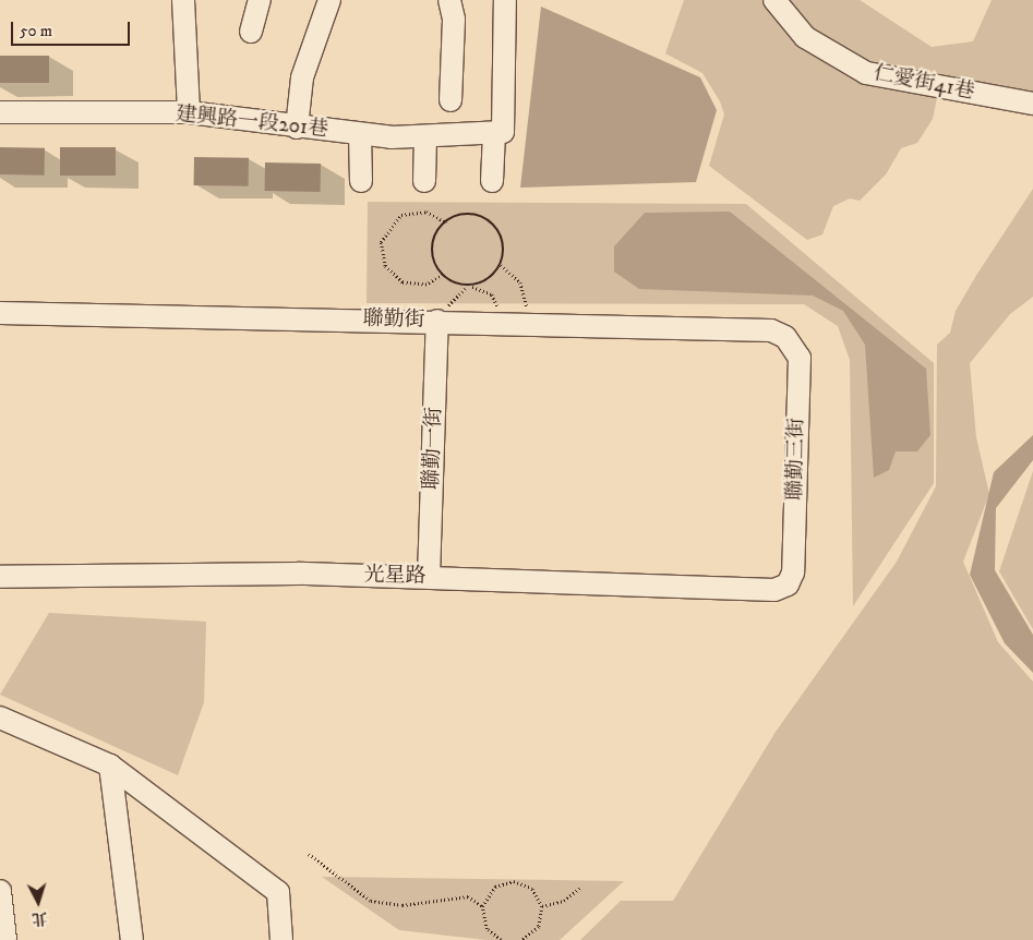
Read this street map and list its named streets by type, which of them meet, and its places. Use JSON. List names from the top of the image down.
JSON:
{
  "streets": {
    "street": [
      "仁愛街41巷",
      "建興路一段201巷",
      "聯勤街",
      "聯勤一街",
      "聯勤三街",
      "光星路"
    ]
  },
  "crossings": [
    ["聯勤街", "聯勤一街"],
    ["聯勤街", "聯勤三街"],
    ["聯勤一街", "光星路"],
    ["聯勤三街", "光星路"]
  ],
  "scale_bar": "50 m",
  "north": "bottom"
}
